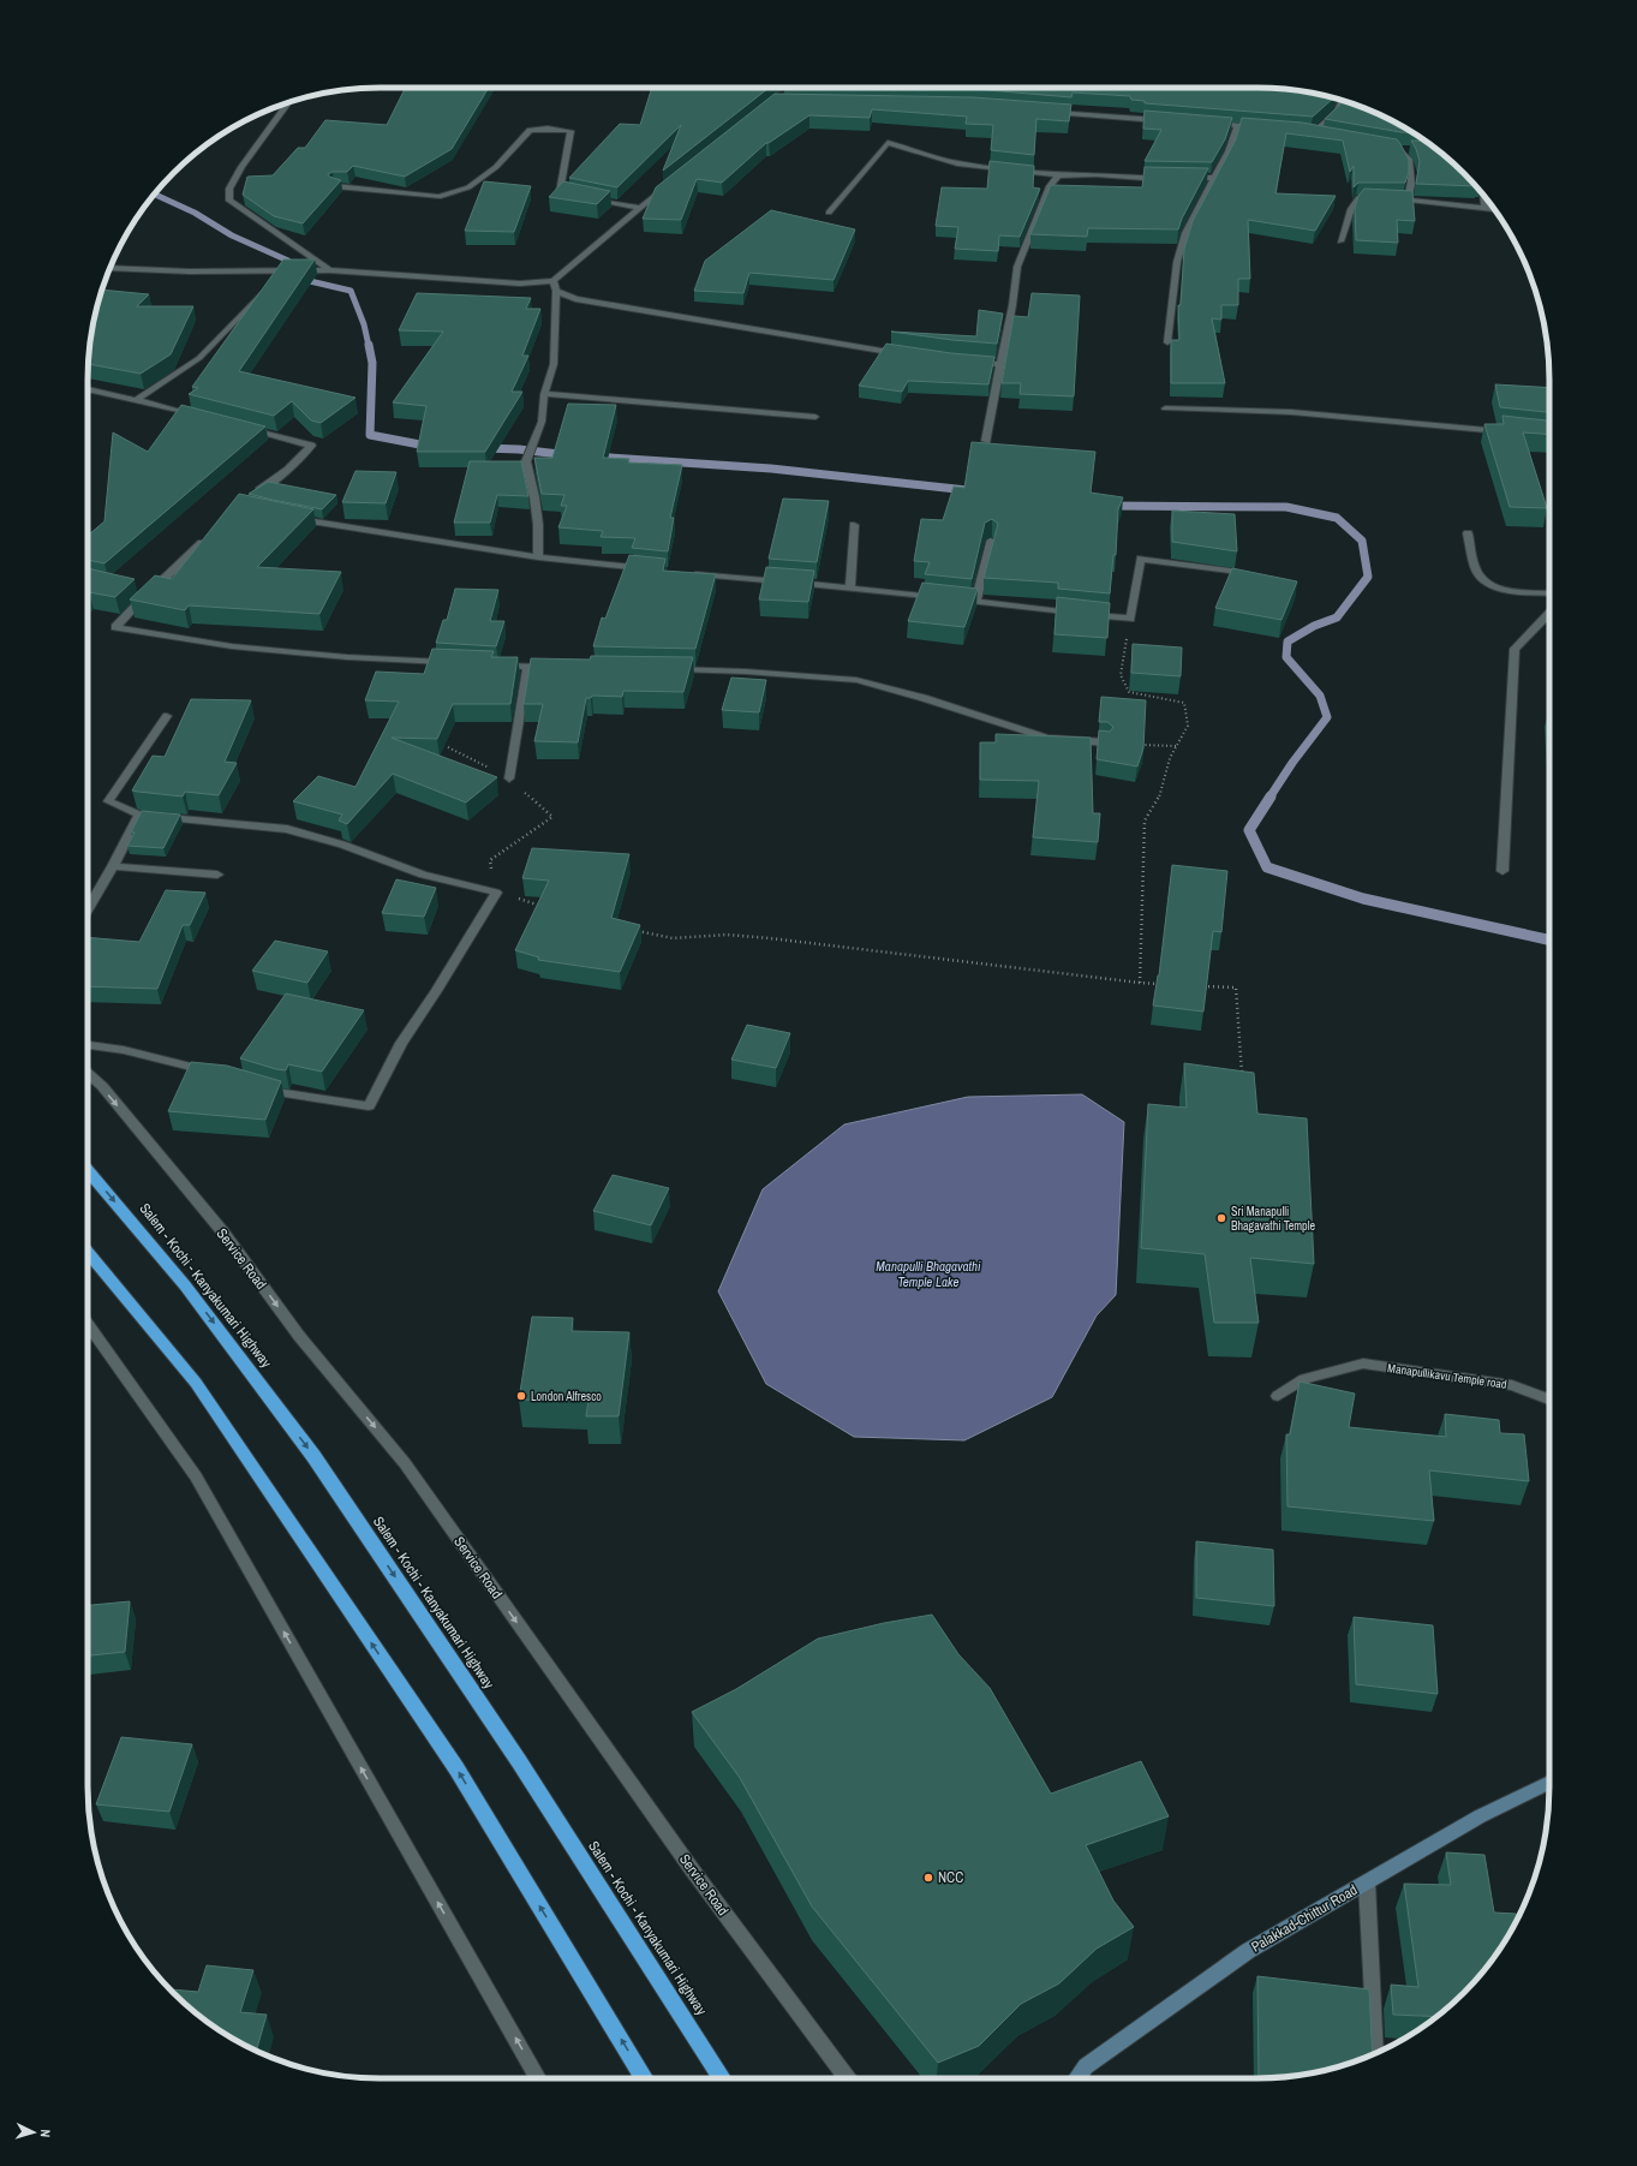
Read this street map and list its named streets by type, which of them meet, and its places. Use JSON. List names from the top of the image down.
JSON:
{
  "streets": {
    "highway": ["Salem - Kochi - Kanyakumari Highway"],
    "main road": ["Palakkad-Chittur Road"],
    "street": ["Service Road", "Manapullikavu Temple road"]
  },
  "one_way": ["Service Road"],
  "water": ["Manapulli Bhagavathi Temple Lake"],
  "places": ["Sri Manapulli Bhagavathi Temple", "London Alfresco", "NCC"],
  "north": "right"
}
